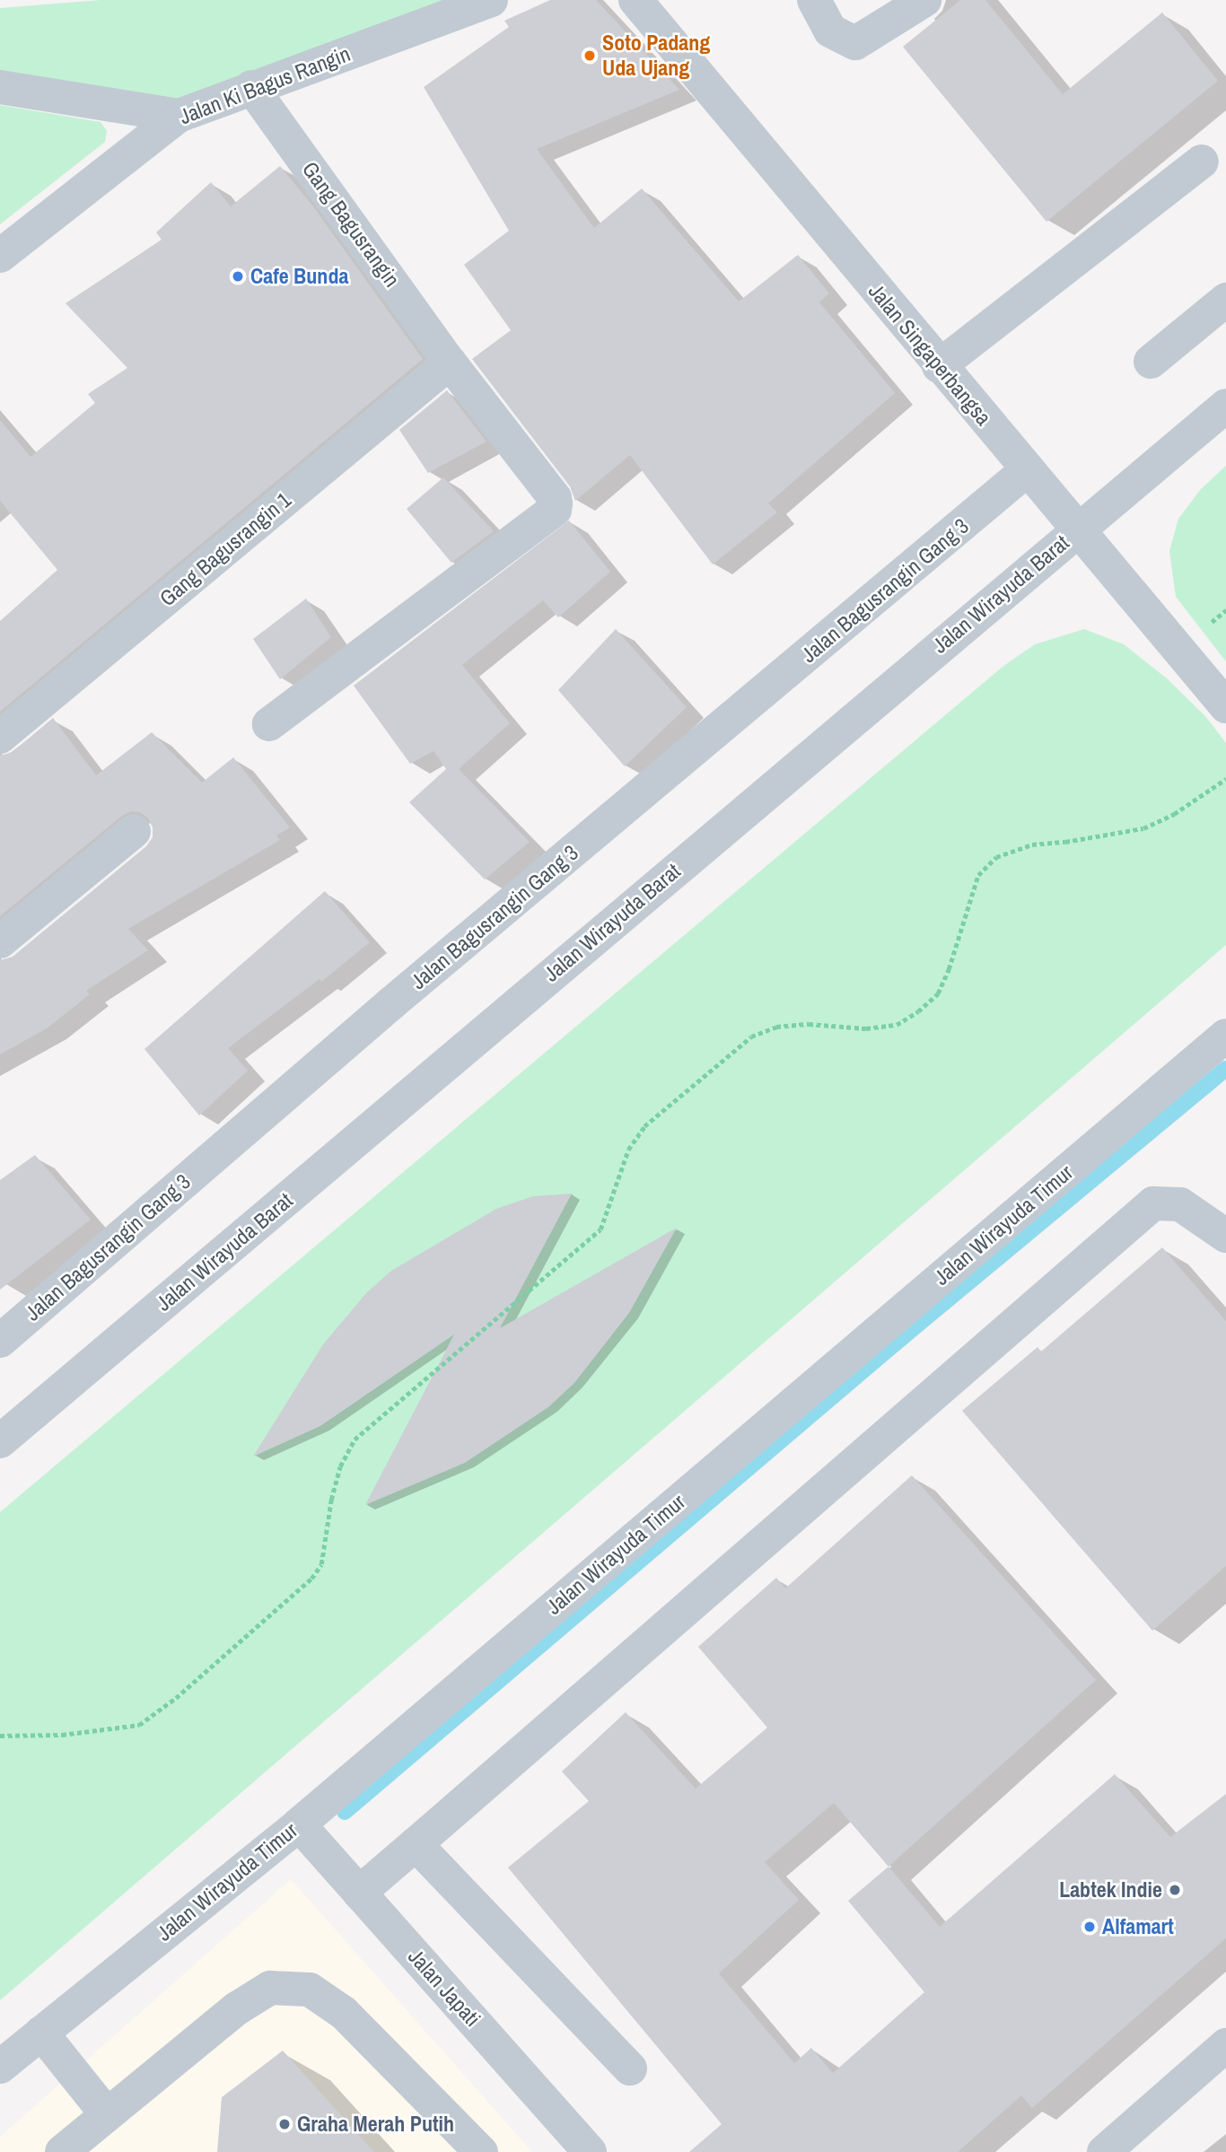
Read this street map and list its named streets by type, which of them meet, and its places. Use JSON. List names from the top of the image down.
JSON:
{
  "streets": {
    "street": [
      "Jalan Ki Bagus Rangin",
      "Gang Bagusrangin",
      "Jalan Singaperbangsa",
      "Gang Bagusrangin 1",
      "Jalan Bagusrangin Gang 3",
      "Jalan Wirayuda Barat",
      "Jalan Wirayuda Timur",
      "Jalan Japati"
    ]
  },
  "crossings": [
    ["Jalan Ki Bagus Rangin", "Gang Bagusrangin"],
    ["Gang Bagusrangin", "Gang Bagusrangin 1"],
    ["Jalan Singaperbangsa", "Jalan Bagusrangin Gang 3"],
    ["Jalan Singaperbangsa", "Jalan Wirayuda Barat"],
    ["Jalan Wirayuda Timur", "Jalan Japati"]
  ],
  "places": [
    "Soto Padang Uda Ujang",
    "Cafe Bunda",
    "Labtek Indie",
    "Alfamart",
    "Graha Merah Putih"
  ]
}
